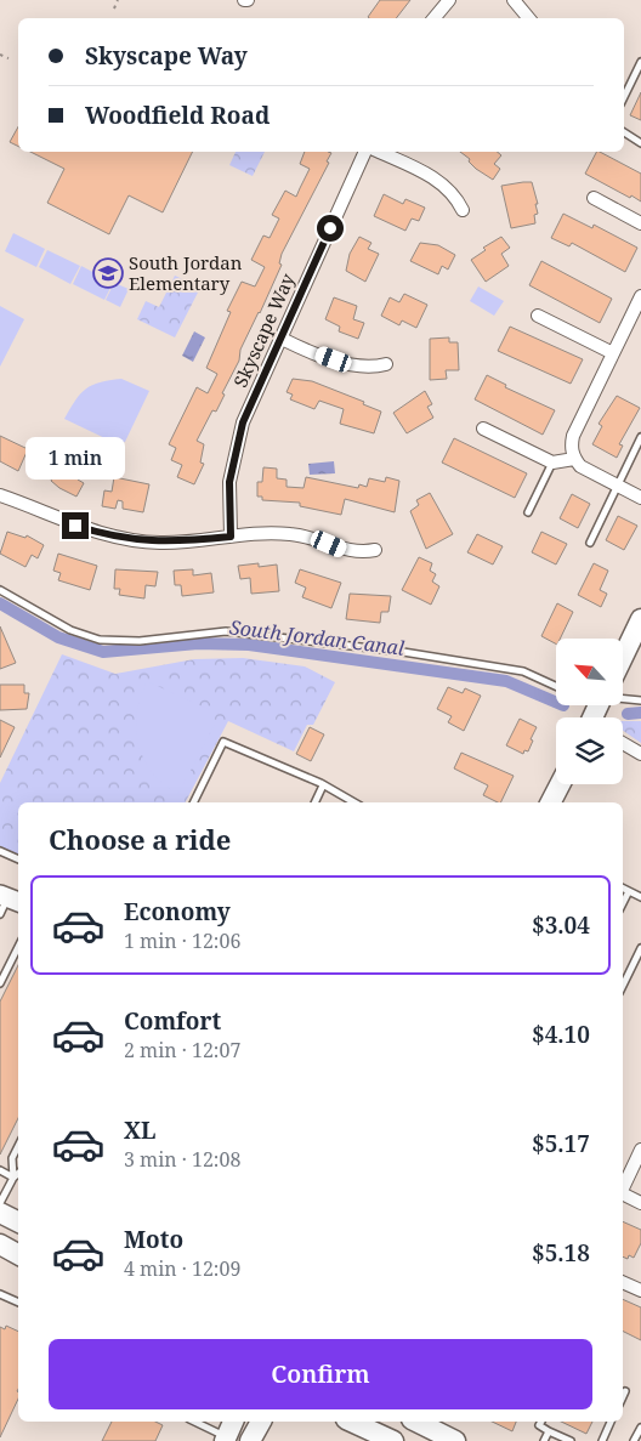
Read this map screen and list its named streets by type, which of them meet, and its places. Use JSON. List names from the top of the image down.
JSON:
{
  "streets": {
    "street": ["Skyscape Way"]
  },
  "water": ["South Jordan Canal"],
  "places": {
    "school or university": ["South Jordan Elementary"]
  },
  "north": "top left",
  "page": {
    "banner": ["Skyscape Way", "Woodfield Road"],
    "bubble": "1 min",
    "heading": "Choose a ride",
    "list": [
      {
        "name": "Economy",
        "note": "1 min · 12:06",
        "value": "$3.04"
      },
      {
        "name": "Comfort",
        "note": "2 min · 12:07",
        "value": "$4.10"
      },
      {
        "name": "XL",
        "note": "3 min · 12:08",
        "value": "$5.17"
      },
      {
        "name": "Moto",
        "note": "4 min · 12:09",
        "value": "$5.18"
      }
    ],
    "buttons": "Confirm"
  }
}
